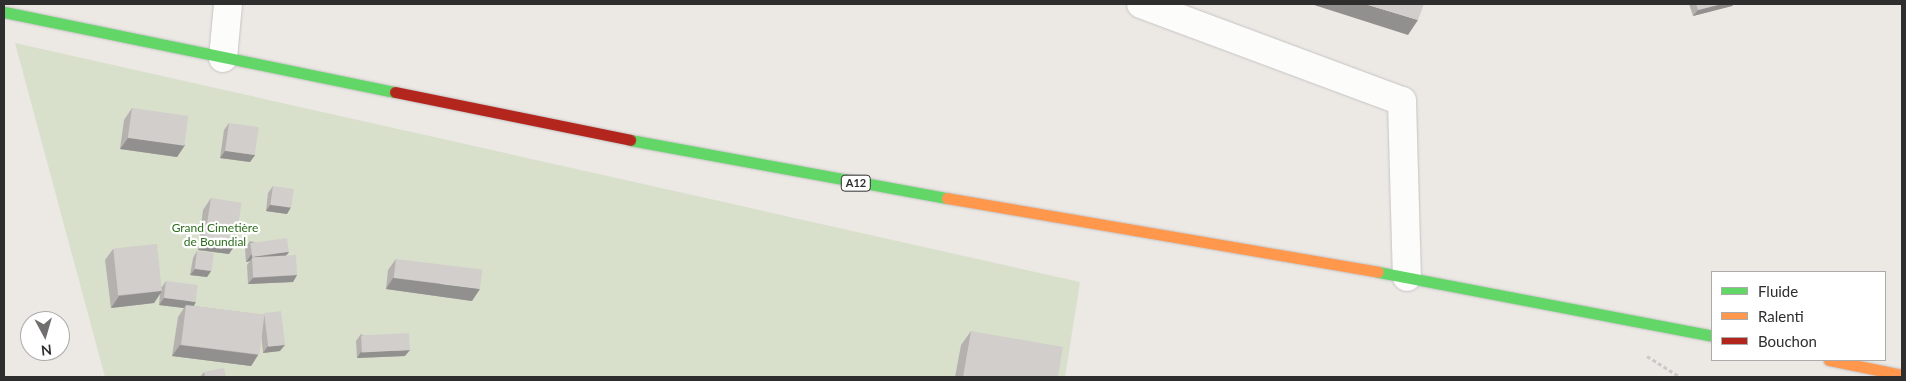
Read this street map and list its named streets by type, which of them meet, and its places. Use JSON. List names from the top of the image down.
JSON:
{
  "streets": {
    "main road": ["A12"]
  },
  "parks": ["Grand Cimetière de Boundial"],
  "legend": ["Fluide", "Ralenti", "Bouchon"],
  "north": "bottom"
}
